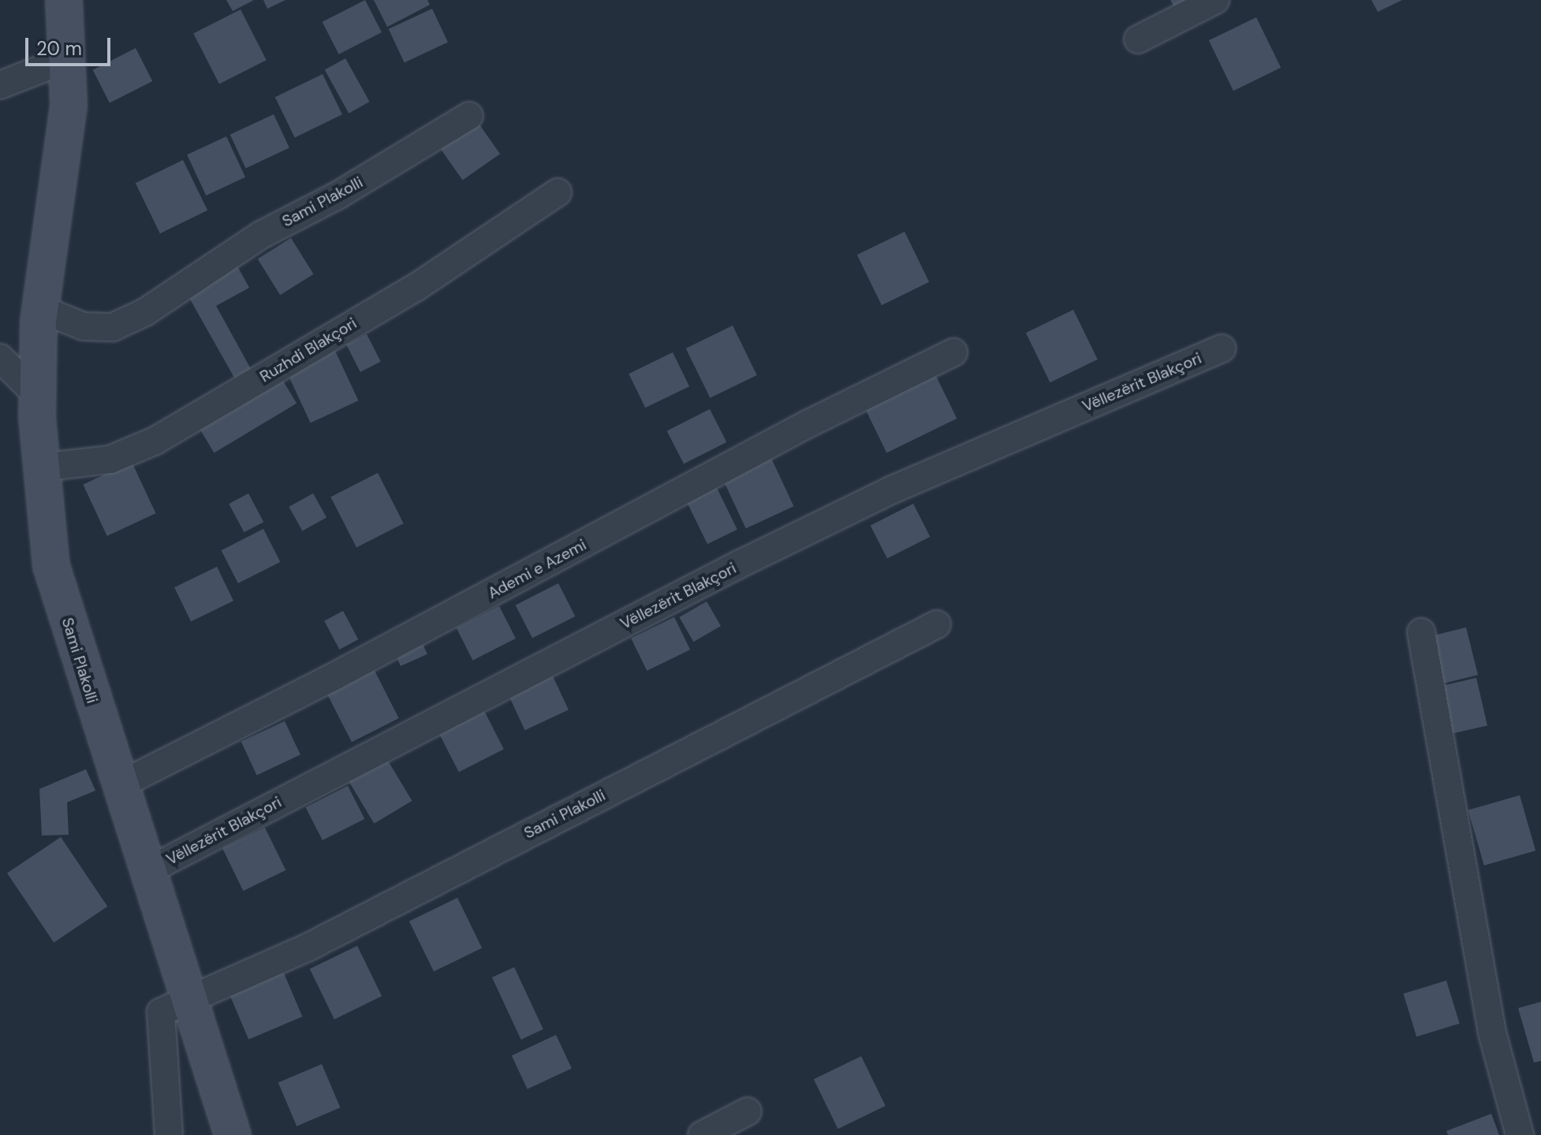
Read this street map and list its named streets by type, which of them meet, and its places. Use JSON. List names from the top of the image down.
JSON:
{
  "streets": {
    "street": [
      "Sami Plakolli",
      "Ruzhdi Blakçori",
      "Vëllezërit Blakçori",
      "Ademi e Azemi"
    ]
  },
  "crossings": [
    ["Sami Plakolli", "Ruzhdi Blakçori"],
    ["Sami Plakolli", "Vëllezërit Blakçori"],
    ["Sami Plakolli", "Ademi e Azemi"]
  ],
  "scale_bar": "20 m"
}
